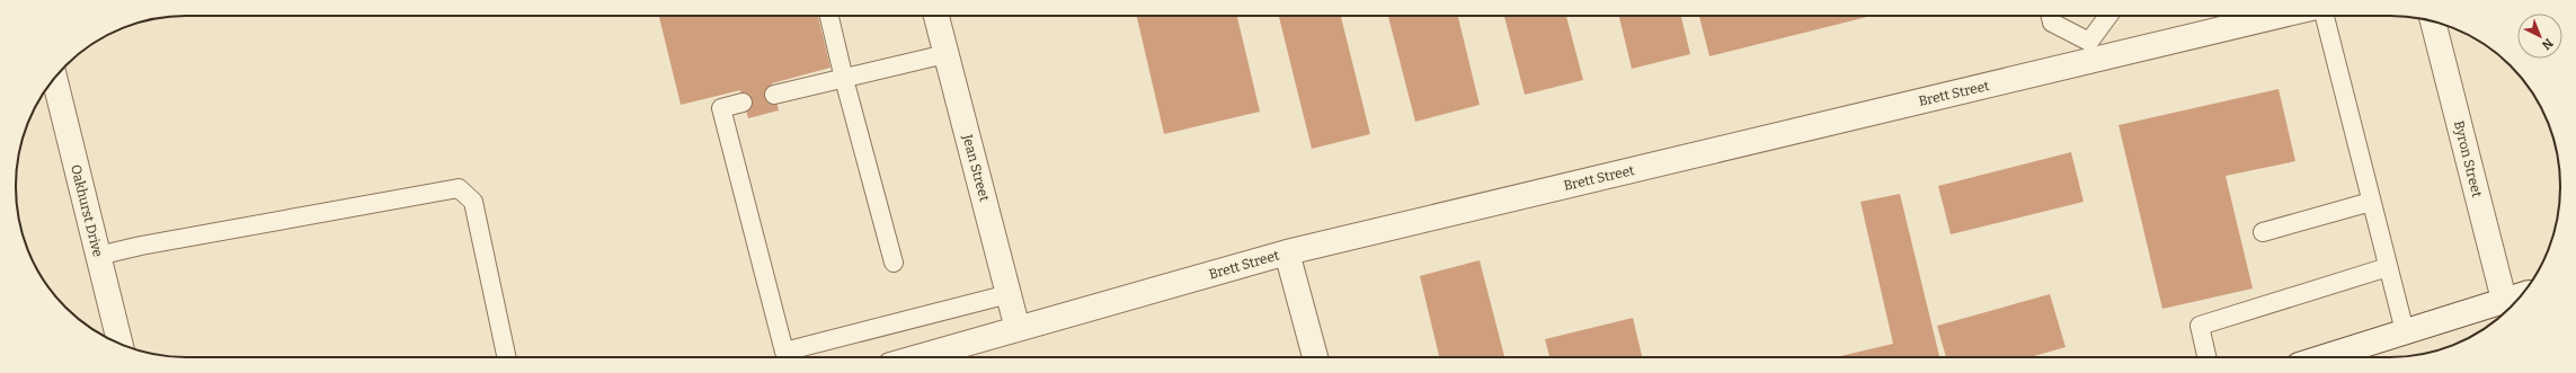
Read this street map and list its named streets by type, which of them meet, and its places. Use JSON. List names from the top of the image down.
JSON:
{
  "streets": {
    "street": [
      "Brett Street",
      "Byron Street",
      "Jean Street",
      "Oakhurst Drive"
    ]
  },
  "crossings": [
    ["Brett Street", "Jean Street"]
  ],
  "north": "bottom right"
}
